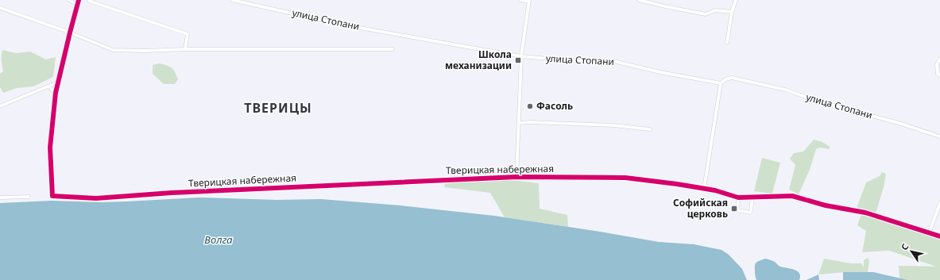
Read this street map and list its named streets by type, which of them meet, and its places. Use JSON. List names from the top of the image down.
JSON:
{
  "streets": {
    "street": ["улица Стопани", "Тверицкая набережная"]
  },
  "districts": ["ТВЕРИЦЫ"],
  "water": ["Волга"],
  "places": {
    "transit": ["Школа механизации", "Софийская церковь"],
    "other": ["Фасоль"]
  },
  "north": "top left"
}
